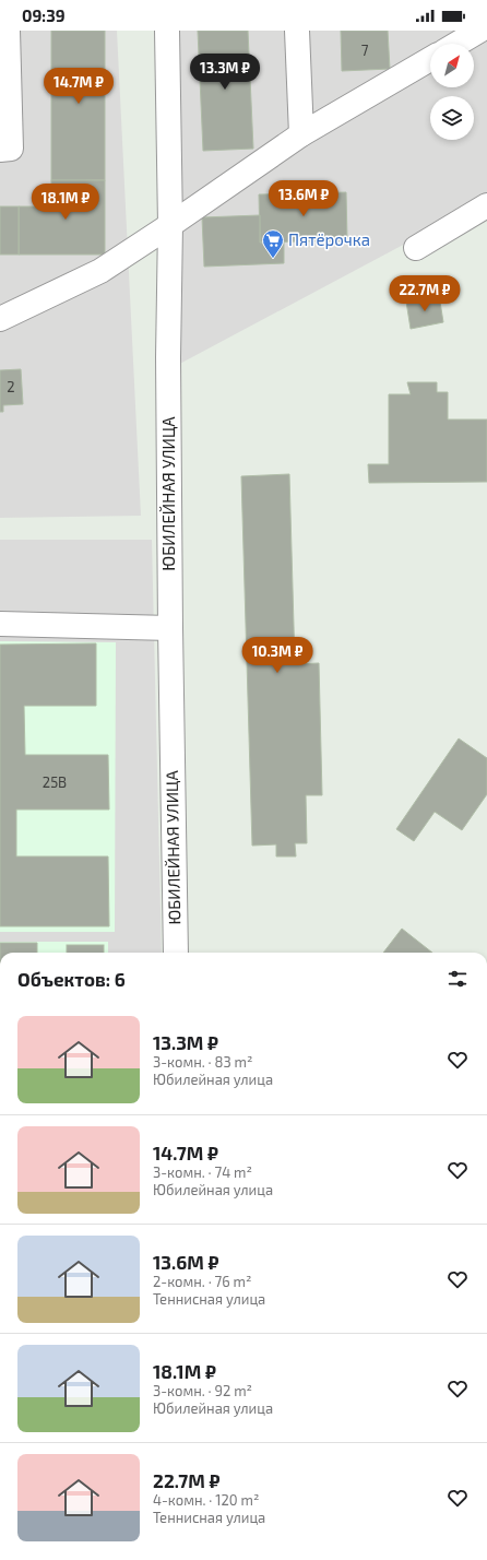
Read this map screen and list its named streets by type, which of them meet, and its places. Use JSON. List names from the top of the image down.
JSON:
{
  "streets": {
    "street": ["ЮБИЛЕЙНАЯ УЛИЦА"]
  },
  "places": {
    "supermarket": ["Пятёрочка"]
  },
  "house_numbers": ["7", "2", "25В"],
  "north": "top right",
  "page": {
    "status": "09:39",
    "price": [
      "13.3M ₽",
      "14.7M ₽",
      "13.6M ₽",
      "18.1M ₽",
      "22.7M ₽",
      "10.3M ₽"
    ],
    "heading": "Объектов: 6",
    "list": [
      {
        "name": "13.3M ₽",
        "note": "3-комн. · 83 m² · Юбилейная улица"
      },
      {
        "name": "14.7M ₽",
        "note": "3-комн. · 74 m² · Юбилейная улица"
      },
      {
        "name": "13.6M ₽",
        "note": "2-комн. · 76 m² · Теннисная улица"
      },
      {
        "name": "18.1M ₽",
        "note": "3-комн. · 92 m² · Юбилейная улица"
      },
      {
        "name": "22.7M ₽",
        "note": "4-комн. · 120 m² · Теннисная улица"
      }
    ]
  }
}
